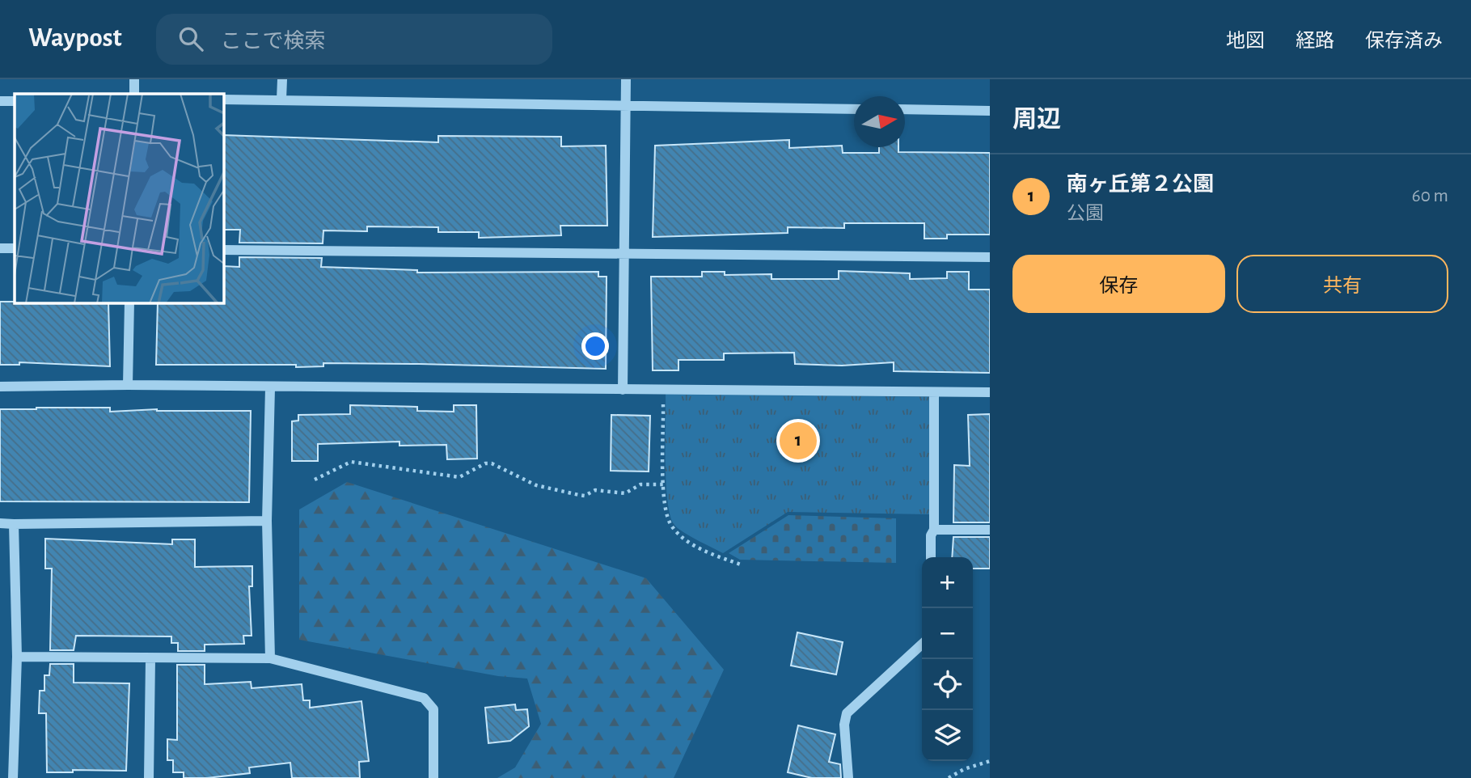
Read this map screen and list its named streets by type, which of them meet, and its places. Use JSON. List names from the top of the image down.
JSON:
{
  "north": "right",
  "page": {
    "header": "Waypost",
    "search": "ここで検索",
    "nav": ["地図", "経路", "保存済み"],
    "heading": "周辺",
    "list": [
      {
        "mark": "1",
        "name": "南ヶ丘第２公園",
        "note": "公園",
        "value": "60 m"
      }
    ],
    "buttons": ["保存", "共有"],
    "pins": "1",
    "map_buttons": ["+", "−"]
  }
}
